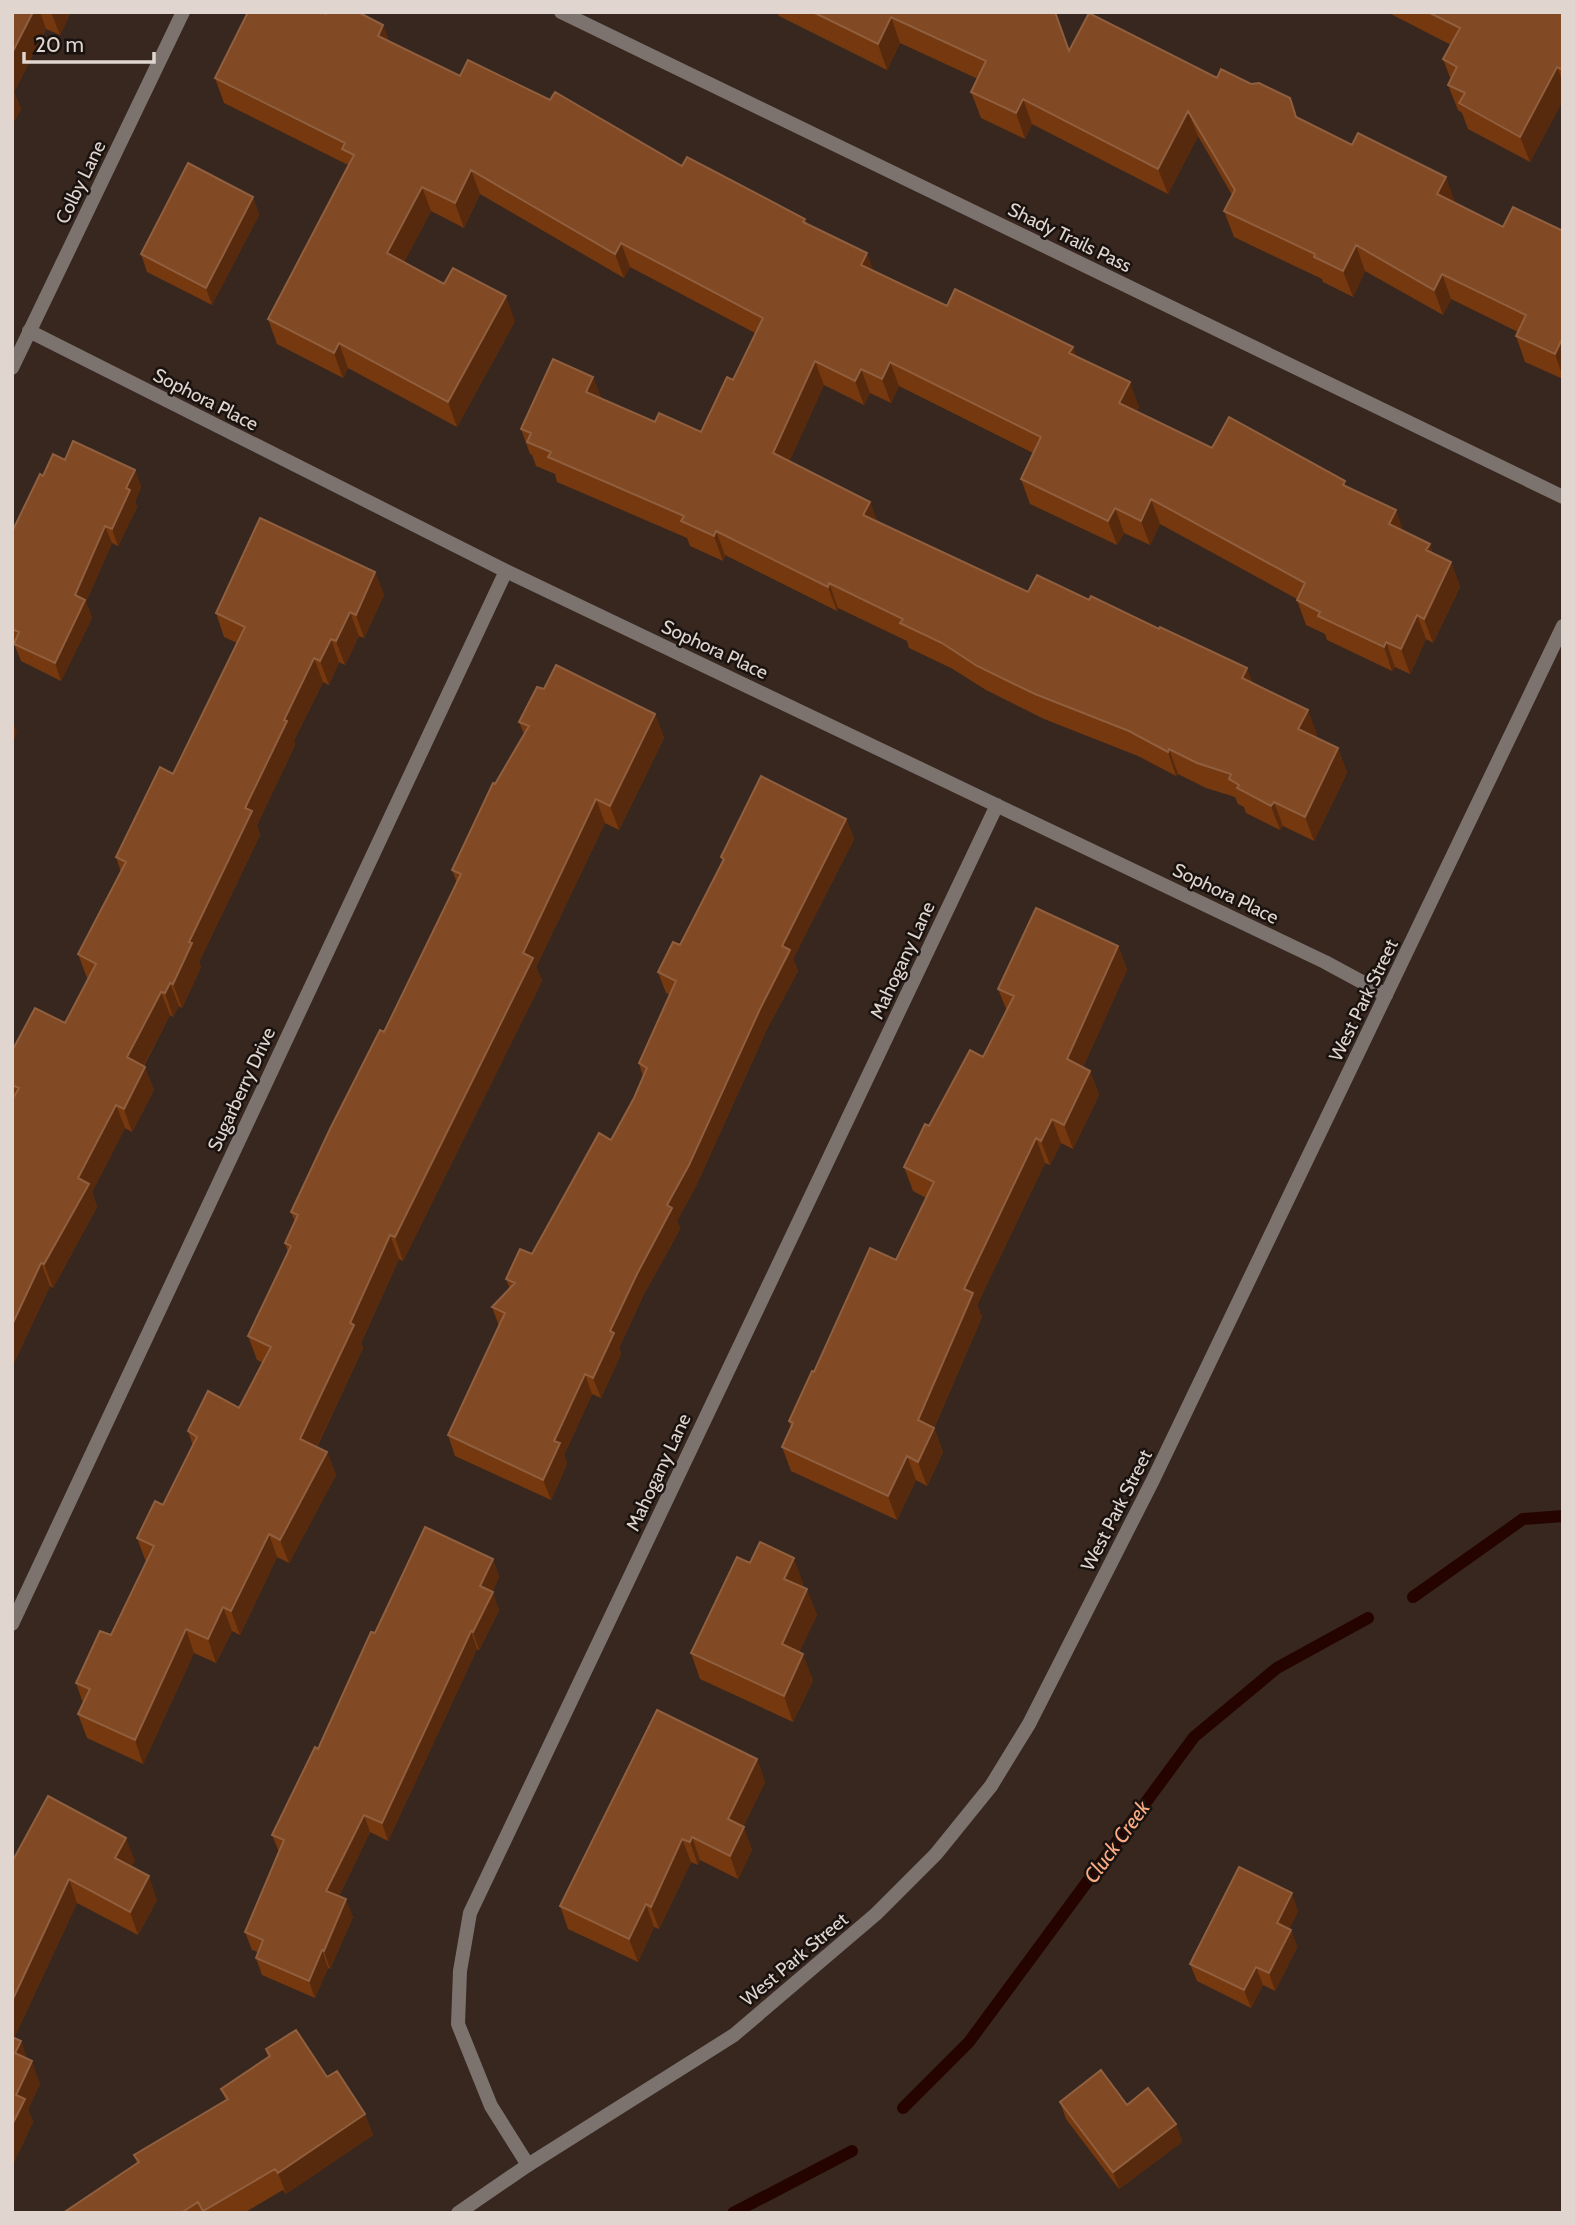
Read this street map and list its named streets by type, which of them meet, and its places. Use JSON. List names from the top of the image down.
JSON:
{
  "streets": {
    "street": [
      "Colby Lane",
      "Shady Trails Pass",
      "Sophora Place",
      "Mahogany Lane",
      "West Park Street",
      "Sugarberry Drive"
    ]
  },
  "crossings": [
    ["Colby Lane", "Sophora Place"],
    ["Sophora Place", "Mahogany Lane"],
    ["Sophora Place", "West Park Street"],
    ["Sophora Place", "Sugarberry Drive"],
    ["Mahogany Lane", "West Park Street"]
  ],
  "water": ["Cluck Creek"],
  "scale_bar": "20 m"
}
